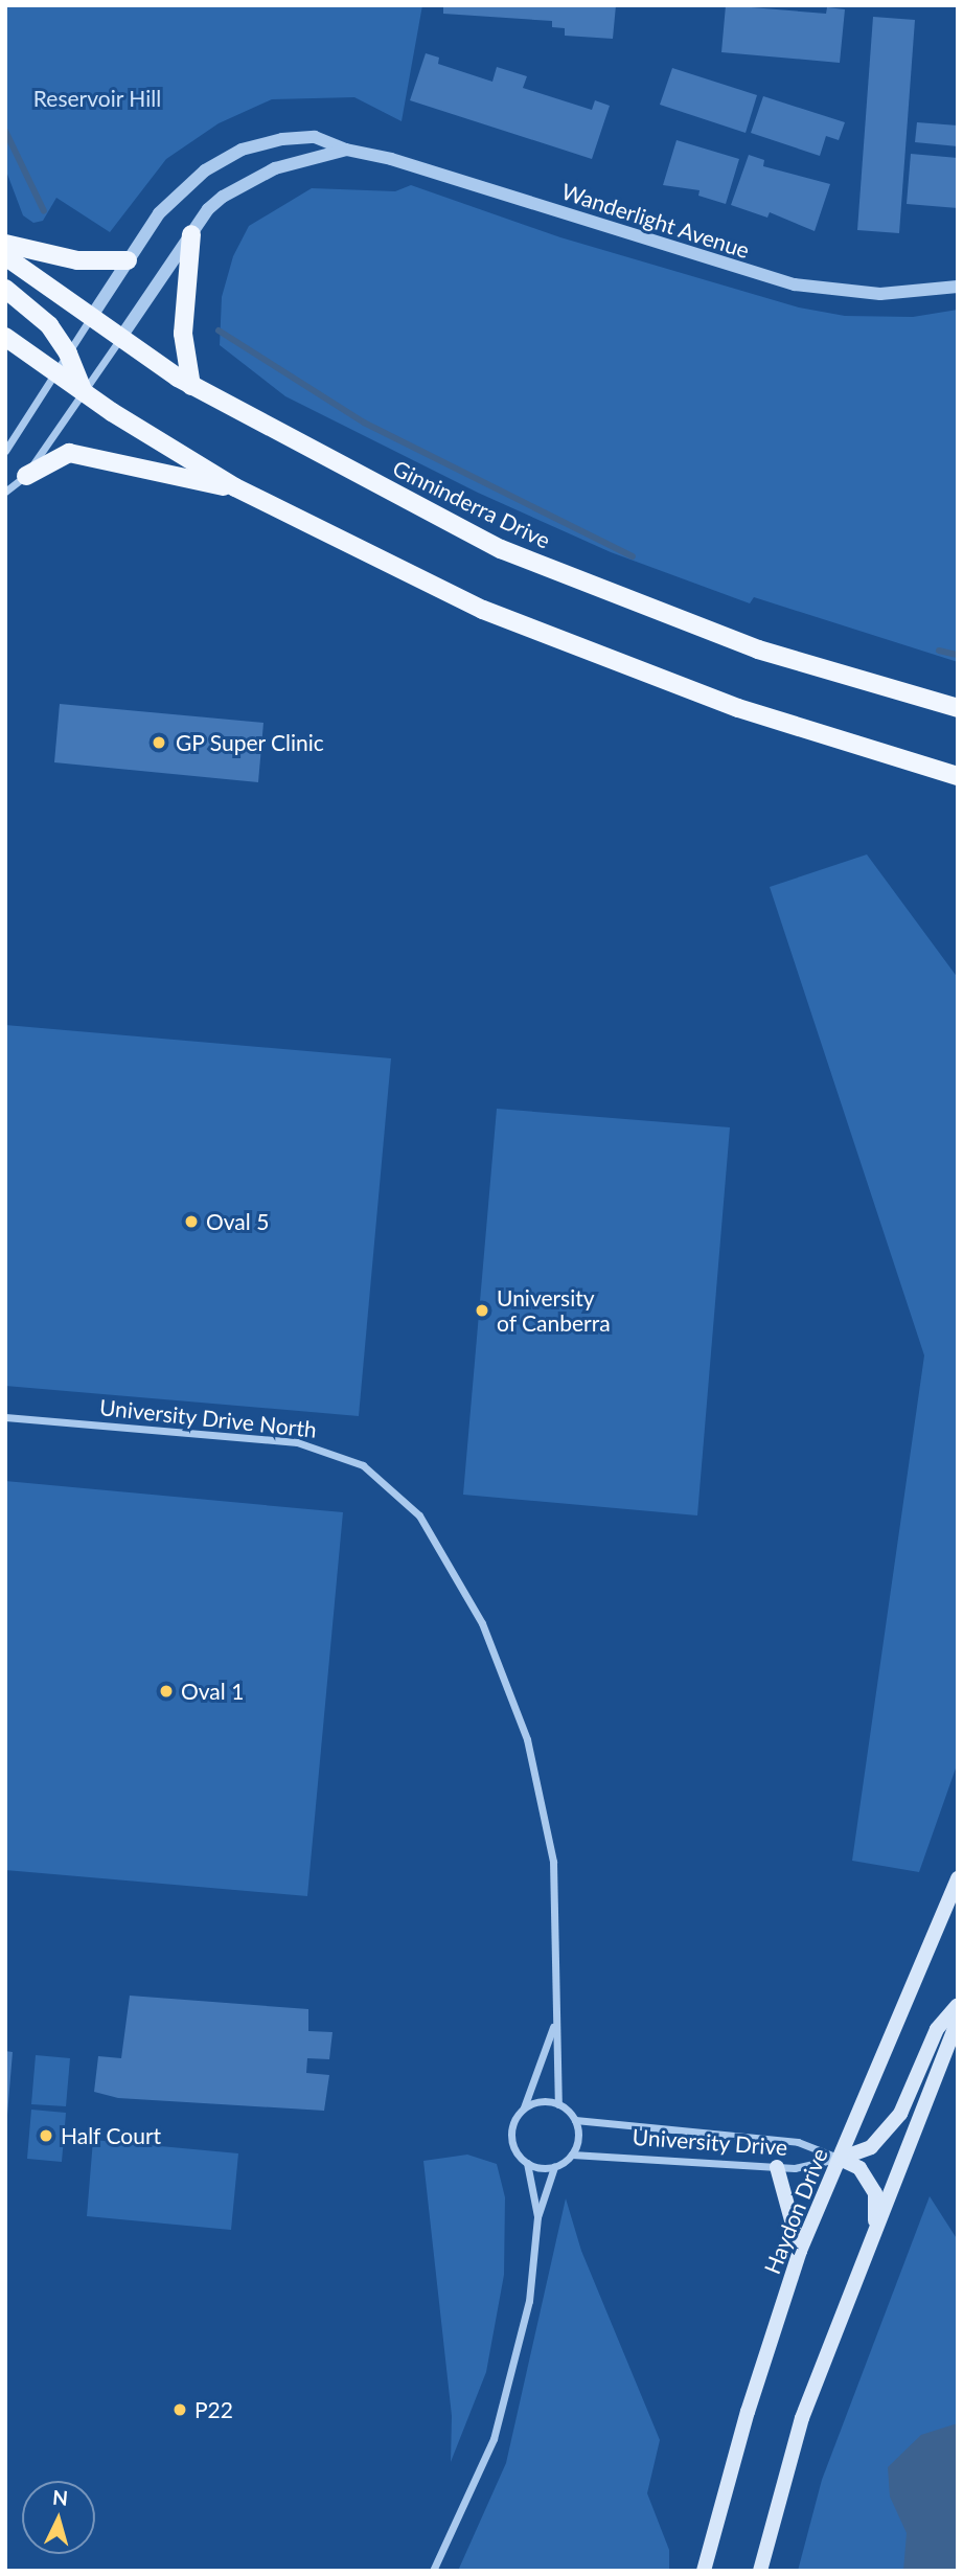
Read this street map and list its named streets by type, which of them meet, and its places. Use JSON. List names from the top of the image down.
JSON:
{
  "streets": {
    "main road": ["Ginninderra Drive", "Haydon Drive"],
    "street": ["Wanderlight Avenue", "University Drive North", "University Drive"]
  },
  "crossings": [
    ["Wanderlight Avenue", "Ginninderra Drive"],
    ["University Drive North", "University Drive"],
    ["University Drive", "Haydon Drive"]
  ],
  "parks": ["Reservoir Hill"],
  "places": [
    "GP Super Clinic",
    "Oval 5",
    "University of Canberra",
    "Oval 1",
    "Half Court",
    "P22"
  ],
  "north": "top"
}
